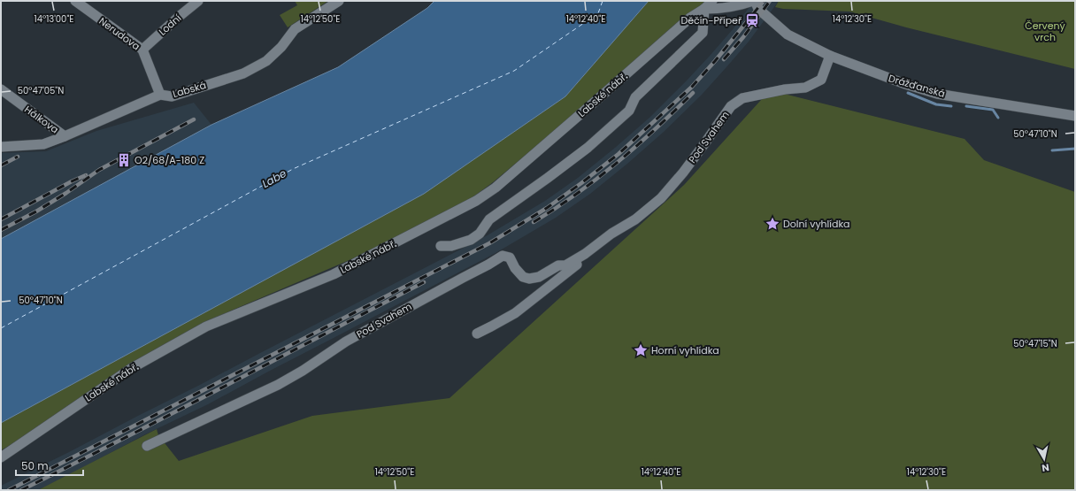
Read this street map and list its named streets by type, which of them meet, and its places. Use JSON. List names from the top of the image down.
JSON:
{
  "streets": {
    "street": [
      "Lodní",
      "Nerudova",
      "Drážďanská",
      "Labská",
      "Labské nábř.",
      "Hálkova",
      "Pod Svahem"
    ]
  },
  "crossings": [
    ["Lodní", "Nerudova"],
    ["Nerudova", "Labská"],
    ["Drážďanská", "Pod Svahem"],
    ["Labská", "Hálkova"]
  ],
  "water": ["Labe"],
  "parks": ["Červený vrch"],
  "places": {
    "station": ["Děčín-Přípeř"],
    "building": ["O2/68/A-180 Z"],
    "place": ["Dolní vyhlídka", "Horní vyhlídka"]
  },
  "scale_bar": "50 m",
  "north": "bottom",
  "coordinates": [
    "14°13'00\"E",
    "14°12'50\"E",
    "14°12'40\"E",
    "14°12'30\"E",
    "50°47'05\"N",
    "50°47'10\"N",
    "50°47'15\"N"
  ]
}
